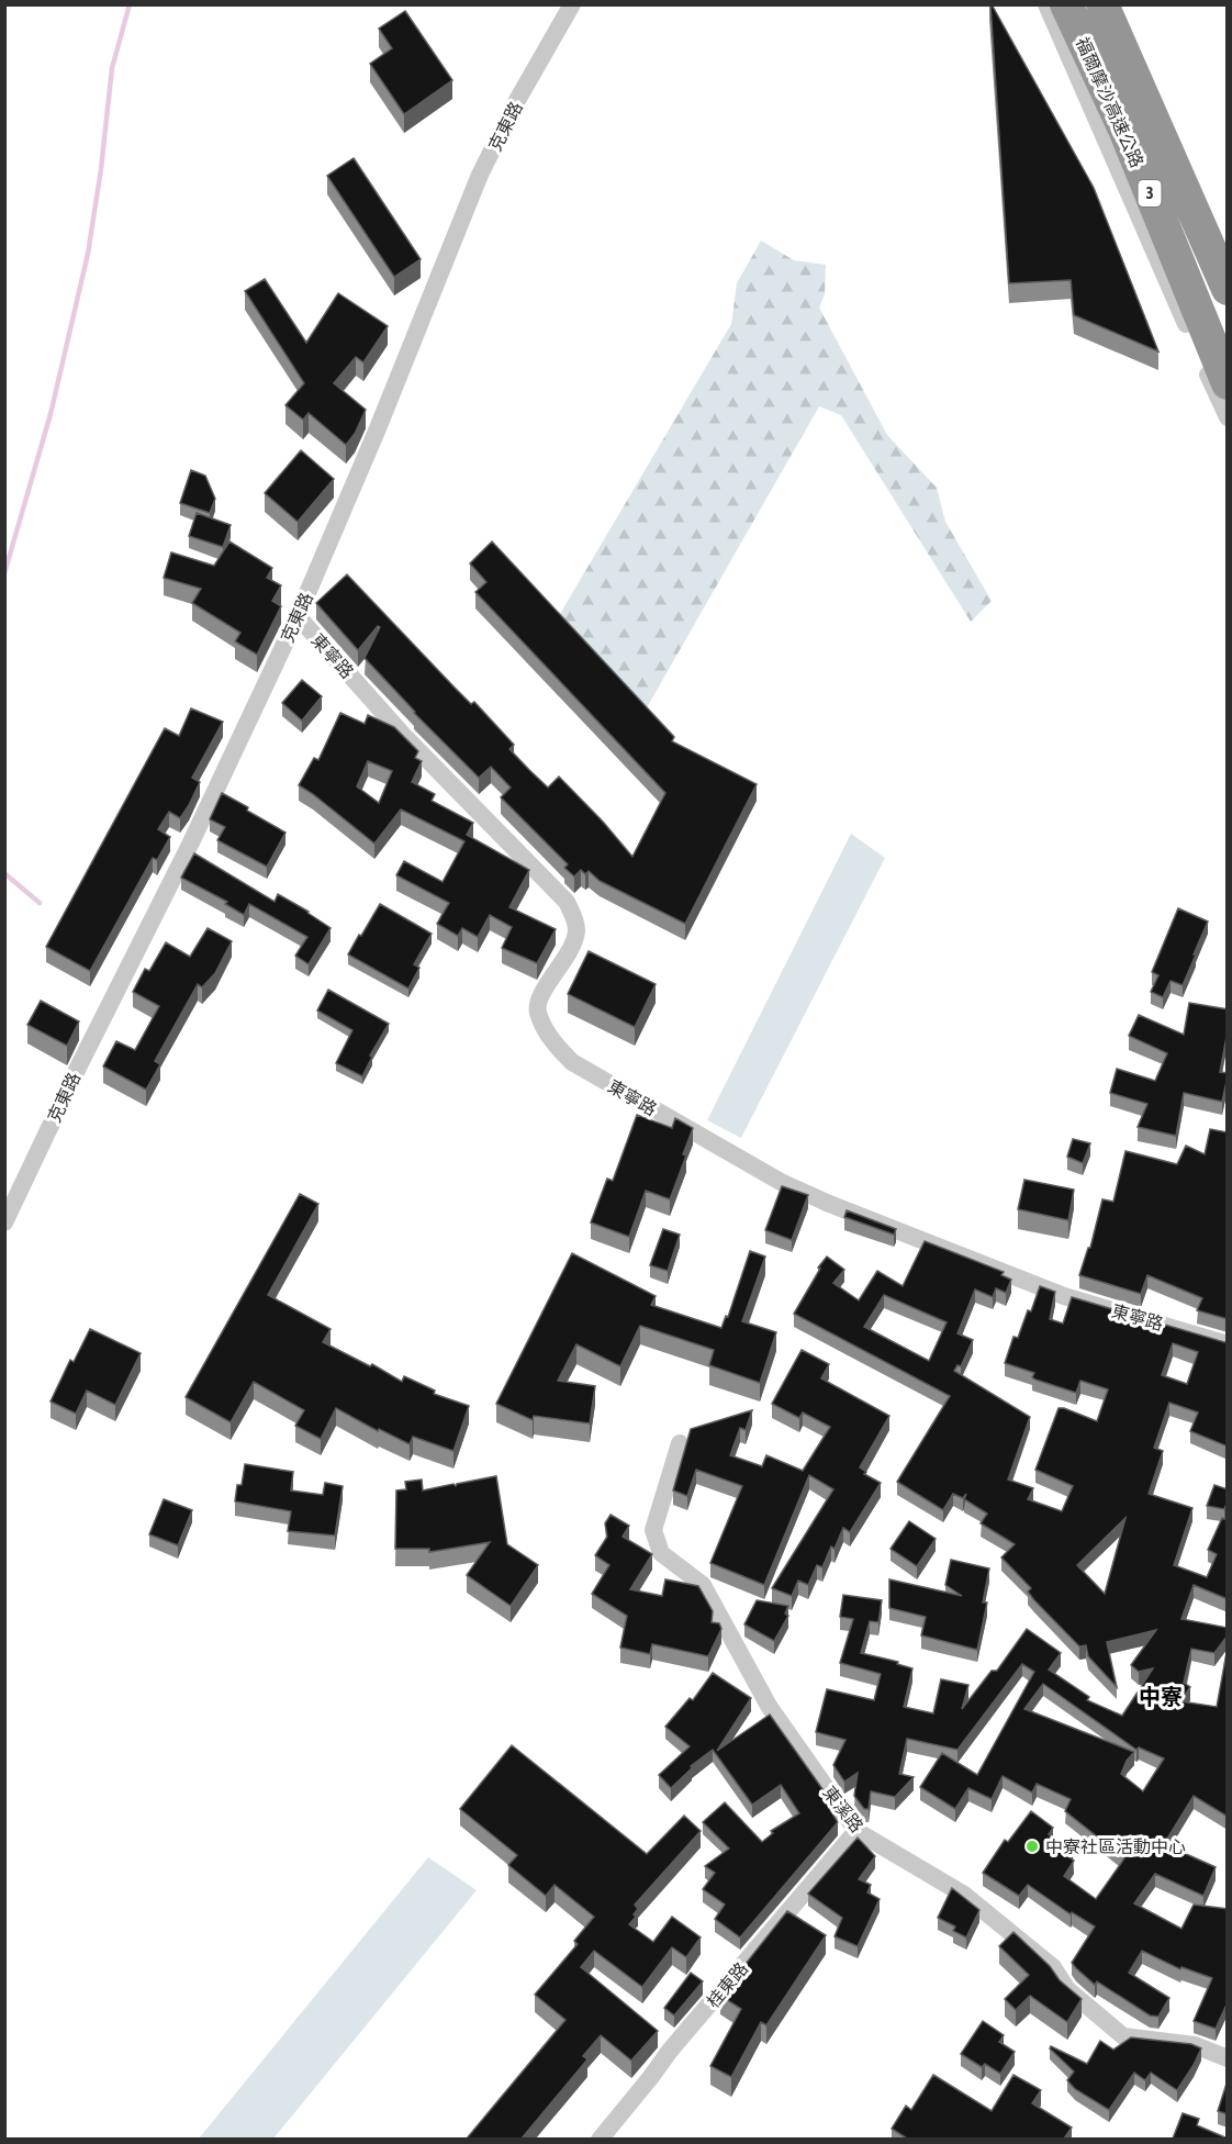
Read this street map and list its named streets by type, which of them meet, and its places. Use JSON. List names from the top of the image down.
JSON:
{
  "streets": {
    "highway": ["福爾摩沙高速公路", "3"],
    "street": [
      "克東路",
      "東寧路",
      "東溪路",
      "桂東路"
    ]
  },
  "crossings": [
    ["克東路", "東寧路"],
    ["東溪路", "桂東路"]
  ],
  "districts": ["中寮"],
  "places": ["中寮社區活動中心"]
}
